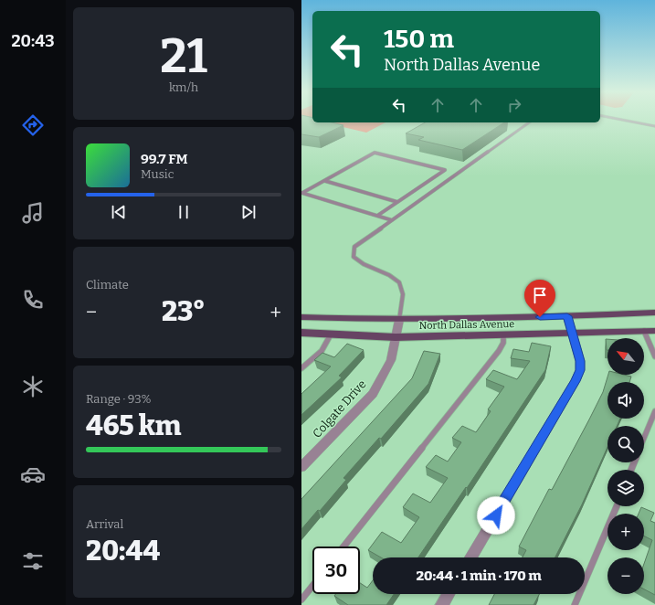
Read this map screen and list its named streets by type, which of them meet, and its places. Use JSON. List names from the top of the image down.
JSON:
{
  "streets": {
    "main road": ["North Dallas Avenue"],
    "street": ["Colgate Drive"]
  },
  "crossings": [
    ["North Dallas Avenue", "Colgate Drive"]
  ],
  "north": "top left",
  "page": {
    "tabs": "20:43",
    "tile": [
      ["21", "km/h"],
      "Climate",
      ["Range · 93%", "465 km"],
      ["Arrival", "20:44"]
    ],
    "turn": ["150 m", "North Dallas Avenue"],
    "song": ["99.7 FM", "Music"],
    "heat": ["−", "23°", "+"],
    "map_buttons": ["+", "−"],
    "limit": "30",
    "trip": "20:44 · 1 min · 170 m"
  }
}
